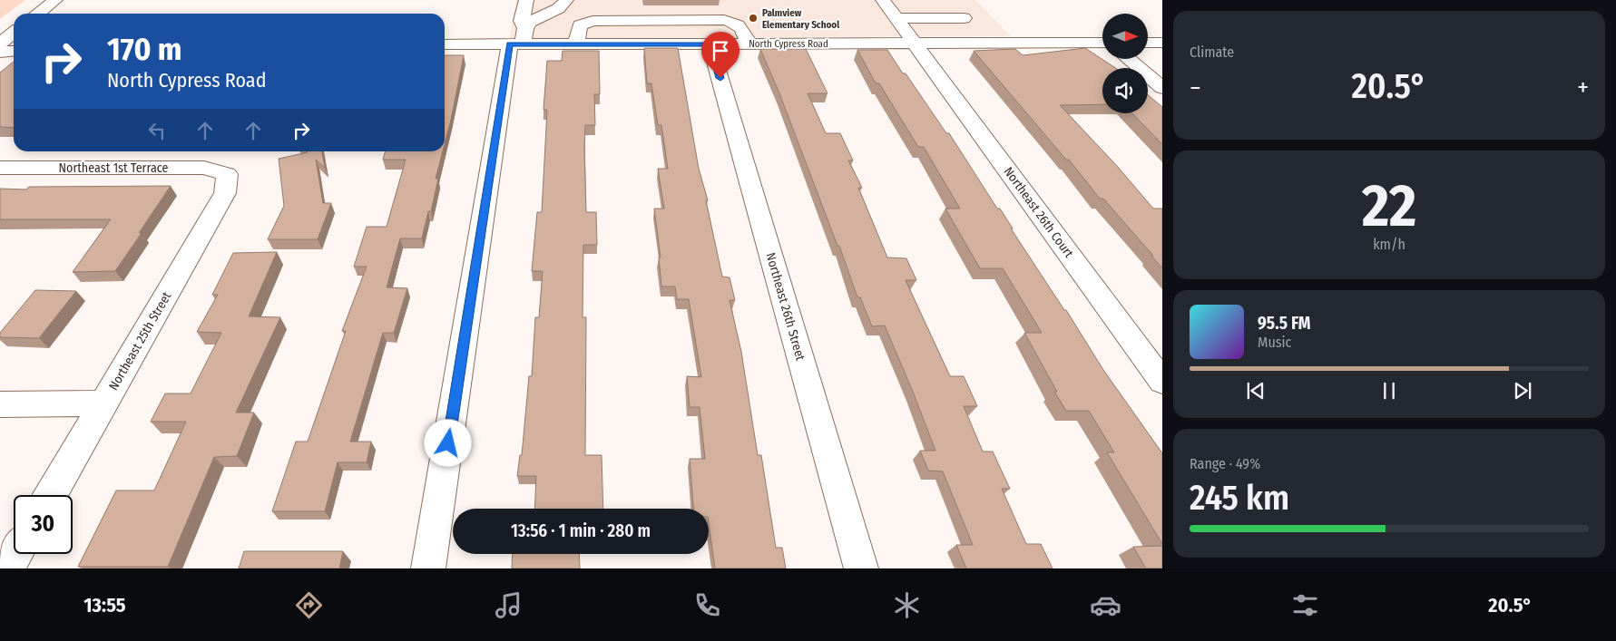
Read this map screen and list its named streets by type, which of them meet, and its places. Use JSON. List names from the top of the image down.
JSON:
{
  "streets": {
    "street": [
      "North Cypress Road",
      "Northeast 1st Terrace",
      "Northeast 26th Court",
      "Northeast 26th Street",
      "Northeast 25th Street"
    ]
  },
  "crossings": [
    ["North Cypress Road", "Northeast 26th Court"],
    ["North Cypress Road", "Northeast 26th Street"],
    ["Northeast 1st Terrace", "Northeast 25th Street"]
  ],
  "places": ["Palmview Elementary School"],
  "north": "right",
  "page": {
    "tile": [
      "Climate",
      ["22", "km/h"],
      ["Range · 49%", "245 km"]
    ],
    "turn": ["170 m", "North Cypress Road"],
    "heat": ["−", "20.5°", "+"],
    "song": ["95.5 FM", "Music"],
    "limit": "30",
    "trip": "13:56 · 1 min · 280 m",
    "tabs": ["13:55", "20.5°"]
  }
}
